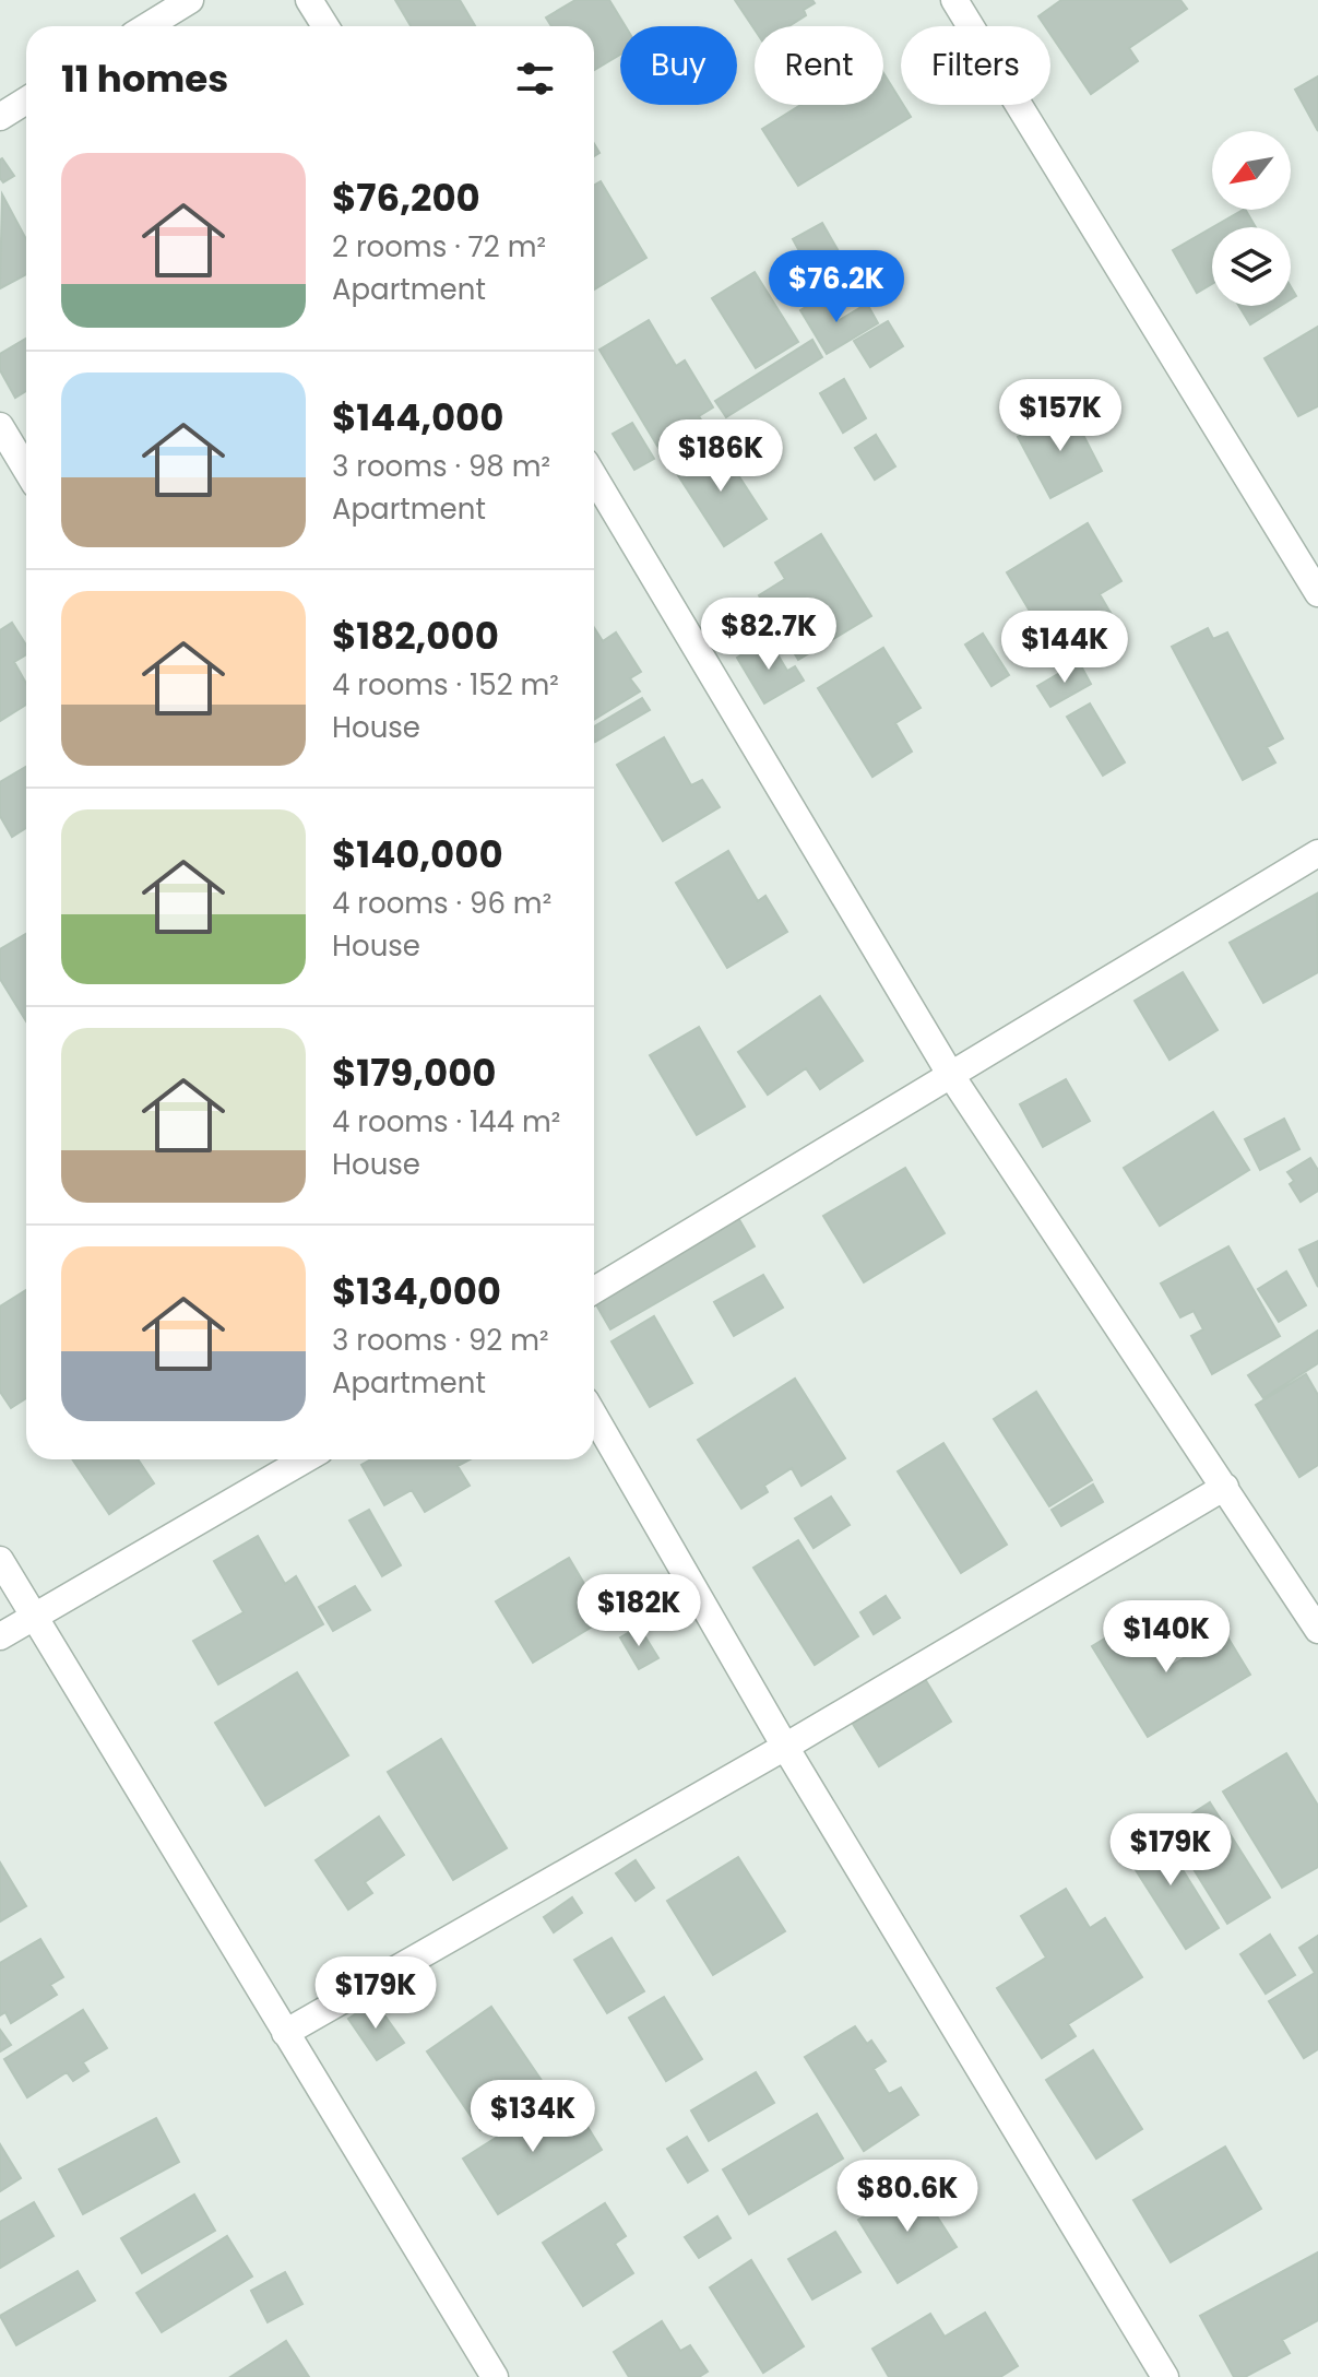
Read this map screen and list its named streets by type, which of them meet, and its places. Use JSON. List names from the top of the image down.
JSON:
{
  "north": "bottom left",
  "page": {
    "chip": ["Buy", "Rent", "Filters"],
    "heading": "11 homes",
    "list": [
      {
        "name": "$76,200",
        "note": "2 rooms · 72 m² · Apartment"
      },
      {
        "name": "$144,000",
        "note": "3 rooms · 98 m² · Apartment"
      },
      {
        "name": "$182,000",
        "note": "4 rooms · 152 m² · House"
      },
      {
        "name": "$140,000",
        "note": "4 rooms · 96 m² · House"
      },
      {
        "name": "$179,000",
        "note": "4 rooms · 144 m² · House"
      },
      {
        "name": "$134,000",
        "note": "3 rooms · 92 m² · Apartment"
      }
    ],
    "price": [
      "$76.2K",
      "$157K",
      "$186K",
      "$82.7K",
      "$144K",
      "$182K",
      "$140K",
      "$179K",
      "$179K",
      "$134K",
      "$80.6K"
    ]
  }
}
